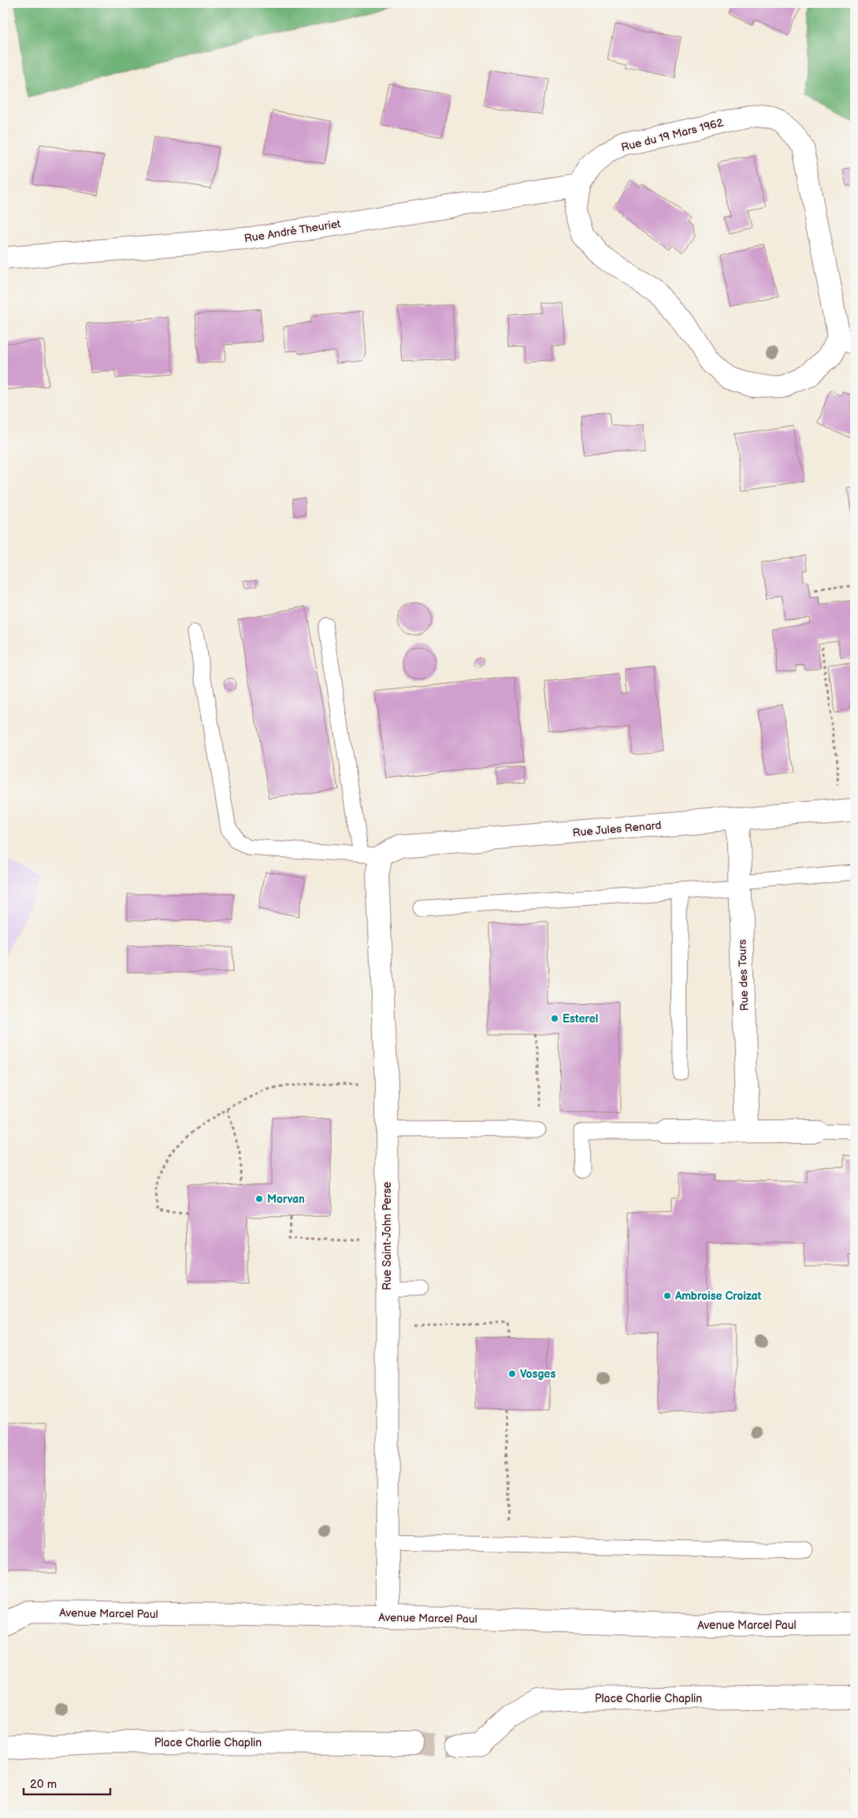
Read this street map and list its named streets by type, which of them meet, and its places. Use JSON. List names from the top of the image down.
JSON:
{
  "streets": {
    "street": [
      "Rue du 19 Mars 1962",
      "Rue André Theuriet",
      "Rue Jules Renard",
      "Rue des Tours",
      "Rue Saint-John Perse",
      "Avenue Marcel Paul",
      "Place Charlie Chaplin"
    ]
  },
  "crossings": [
    ["Rue du 19 Mars 1962", "Rue André Theuriet"],
    ["Rue Jules Renard", "Rue des Tours"],
    ["Rue Jules Renard", "Rue Saint-John Perse"],
    ["Rue Saint-John Perse", "Avenue Marcel Paul"]
  ],
  "places": [
    "Esterel",
    "Morvan",
    "Ambroise Croizat",
    "Vosges"
  ],
  "scale_bar": "20 m"
}
